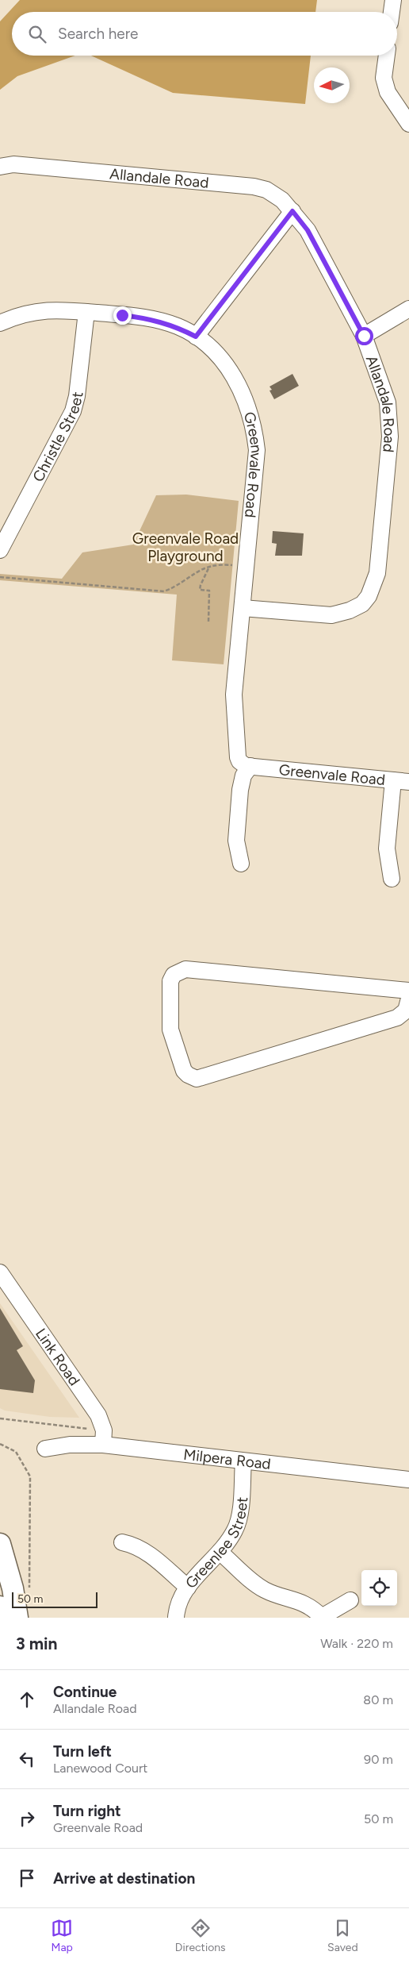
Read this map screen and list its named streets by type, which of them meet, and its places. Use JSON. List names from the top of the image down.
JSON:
{
  "streets": {
    "street": [
      "Allandale Road",
      "Christle Street",
      "Greenvale Road",
      "Link Road",
      "Milpera Road",
      "Greenlee Street"
    ]
  },
  "crossings": [
    ["Allandale Road", "Greenvale Road"],
    ["Christle Street", "Greenvale Road"],
    ["Link Road", "Milpera Road"],
    ["Milpera Road", "Greenlee Street"]
  ],
  "parks": ["Greenvale Road Playground"],
  "scale_bar": "50 m",
  "north": "left",
  "page": {
    "search": "Search here",
    "scale": "50 m",
    "heading": ["3 min", "Walk · 220 m"],
    "list": [
      ["Continue", "Allandale Road", "80 m"],
      ["Turn left", "Lanewood Court", "90 m"],
      ["Turn right", "Greenvale Road", "50 m"],
      "Arrive at destination"
    ],
    "nav": ["Map", "Directions", "Saved"]
  }
}
